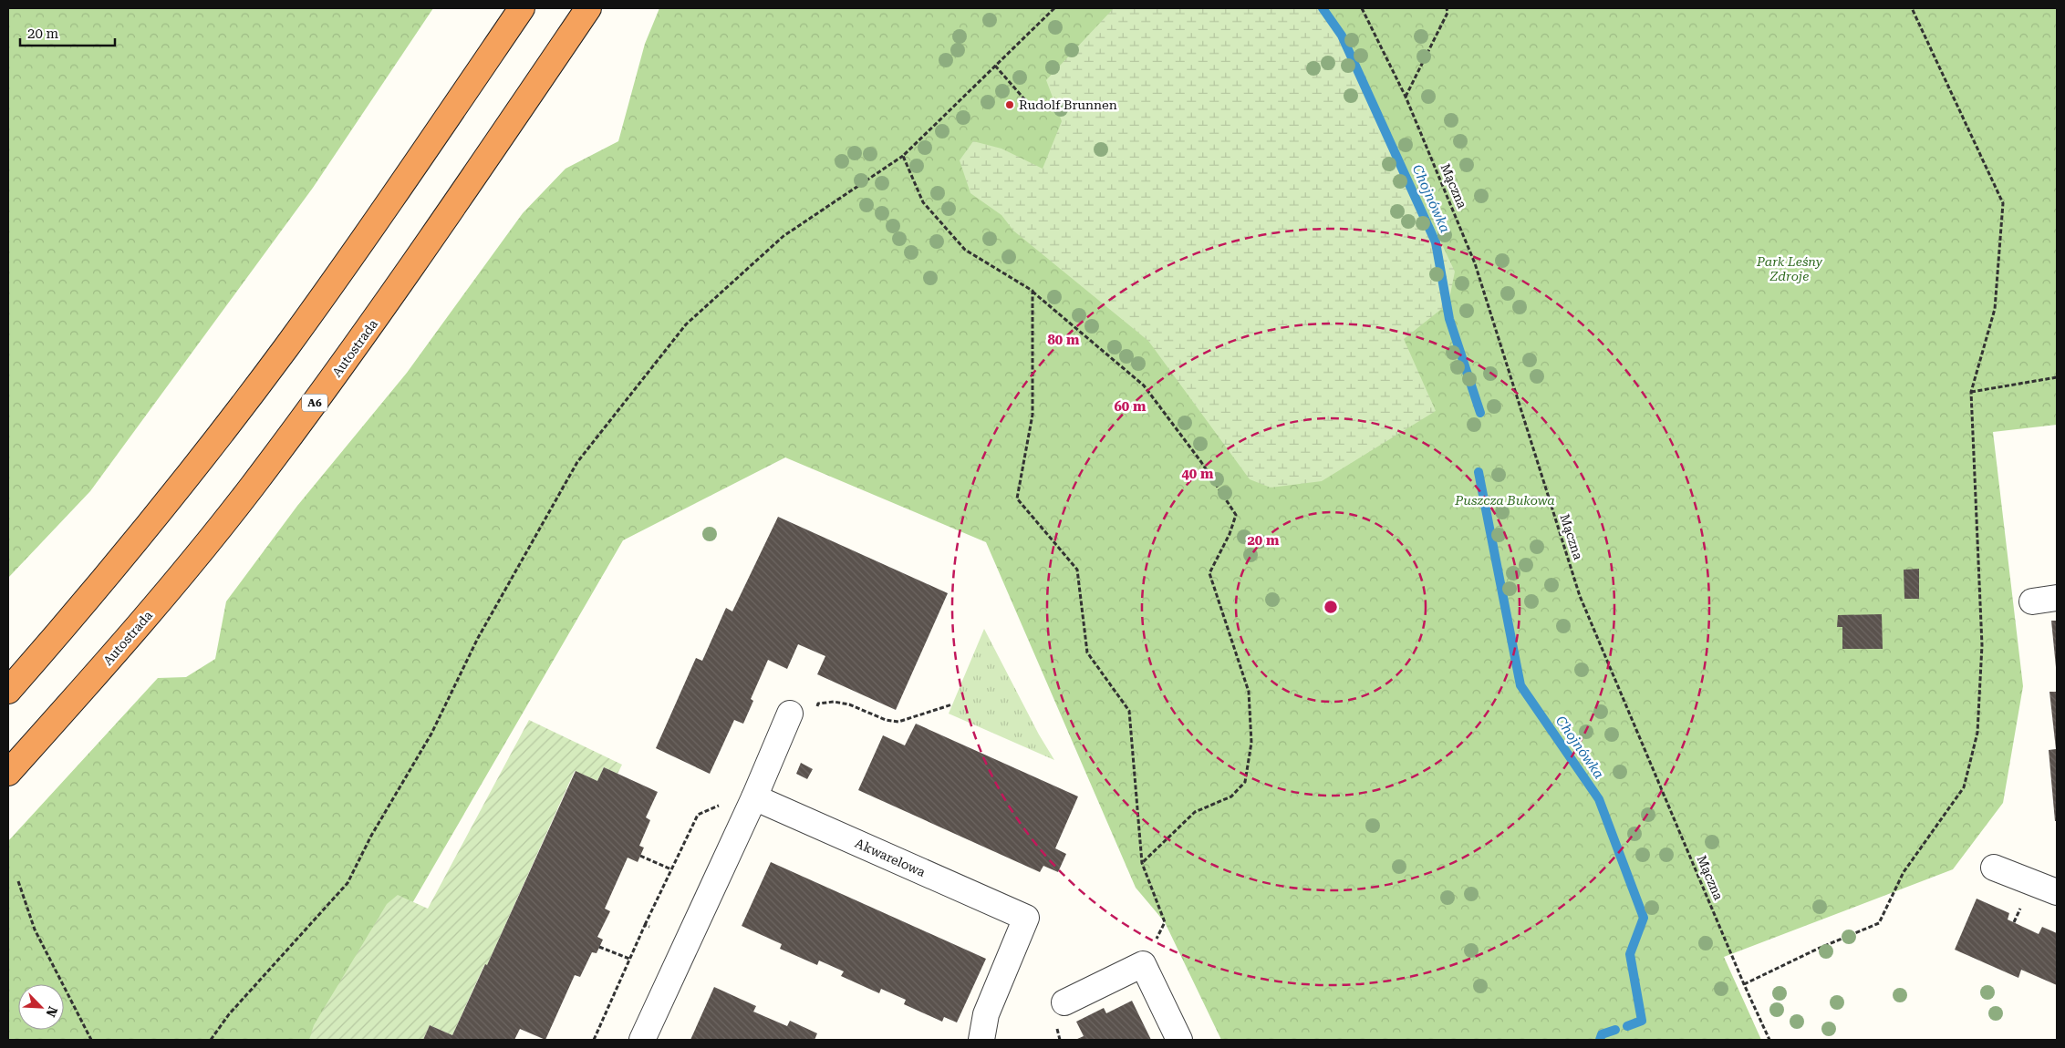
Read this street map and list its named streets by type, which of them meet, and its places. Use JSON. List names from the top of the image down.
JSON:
{
  "streets": {
    "highway": ["Autostrada", "A6"],
    "street": ["Akwarelowa"],
    "path": ["Mączna"]
  },
  "water": ["Chojnówka"],
  "parks": ["Park Leśny Zdroje", "Puszcza Bukowa"],
  "places": ["Rudolf Brunnen"],
  "scale_bar": "20 m",
  "north": "bottom right",
  "rings": [
    "80 m",
    "60 m",
    "40 m",
    "20 m"
  ]
}
